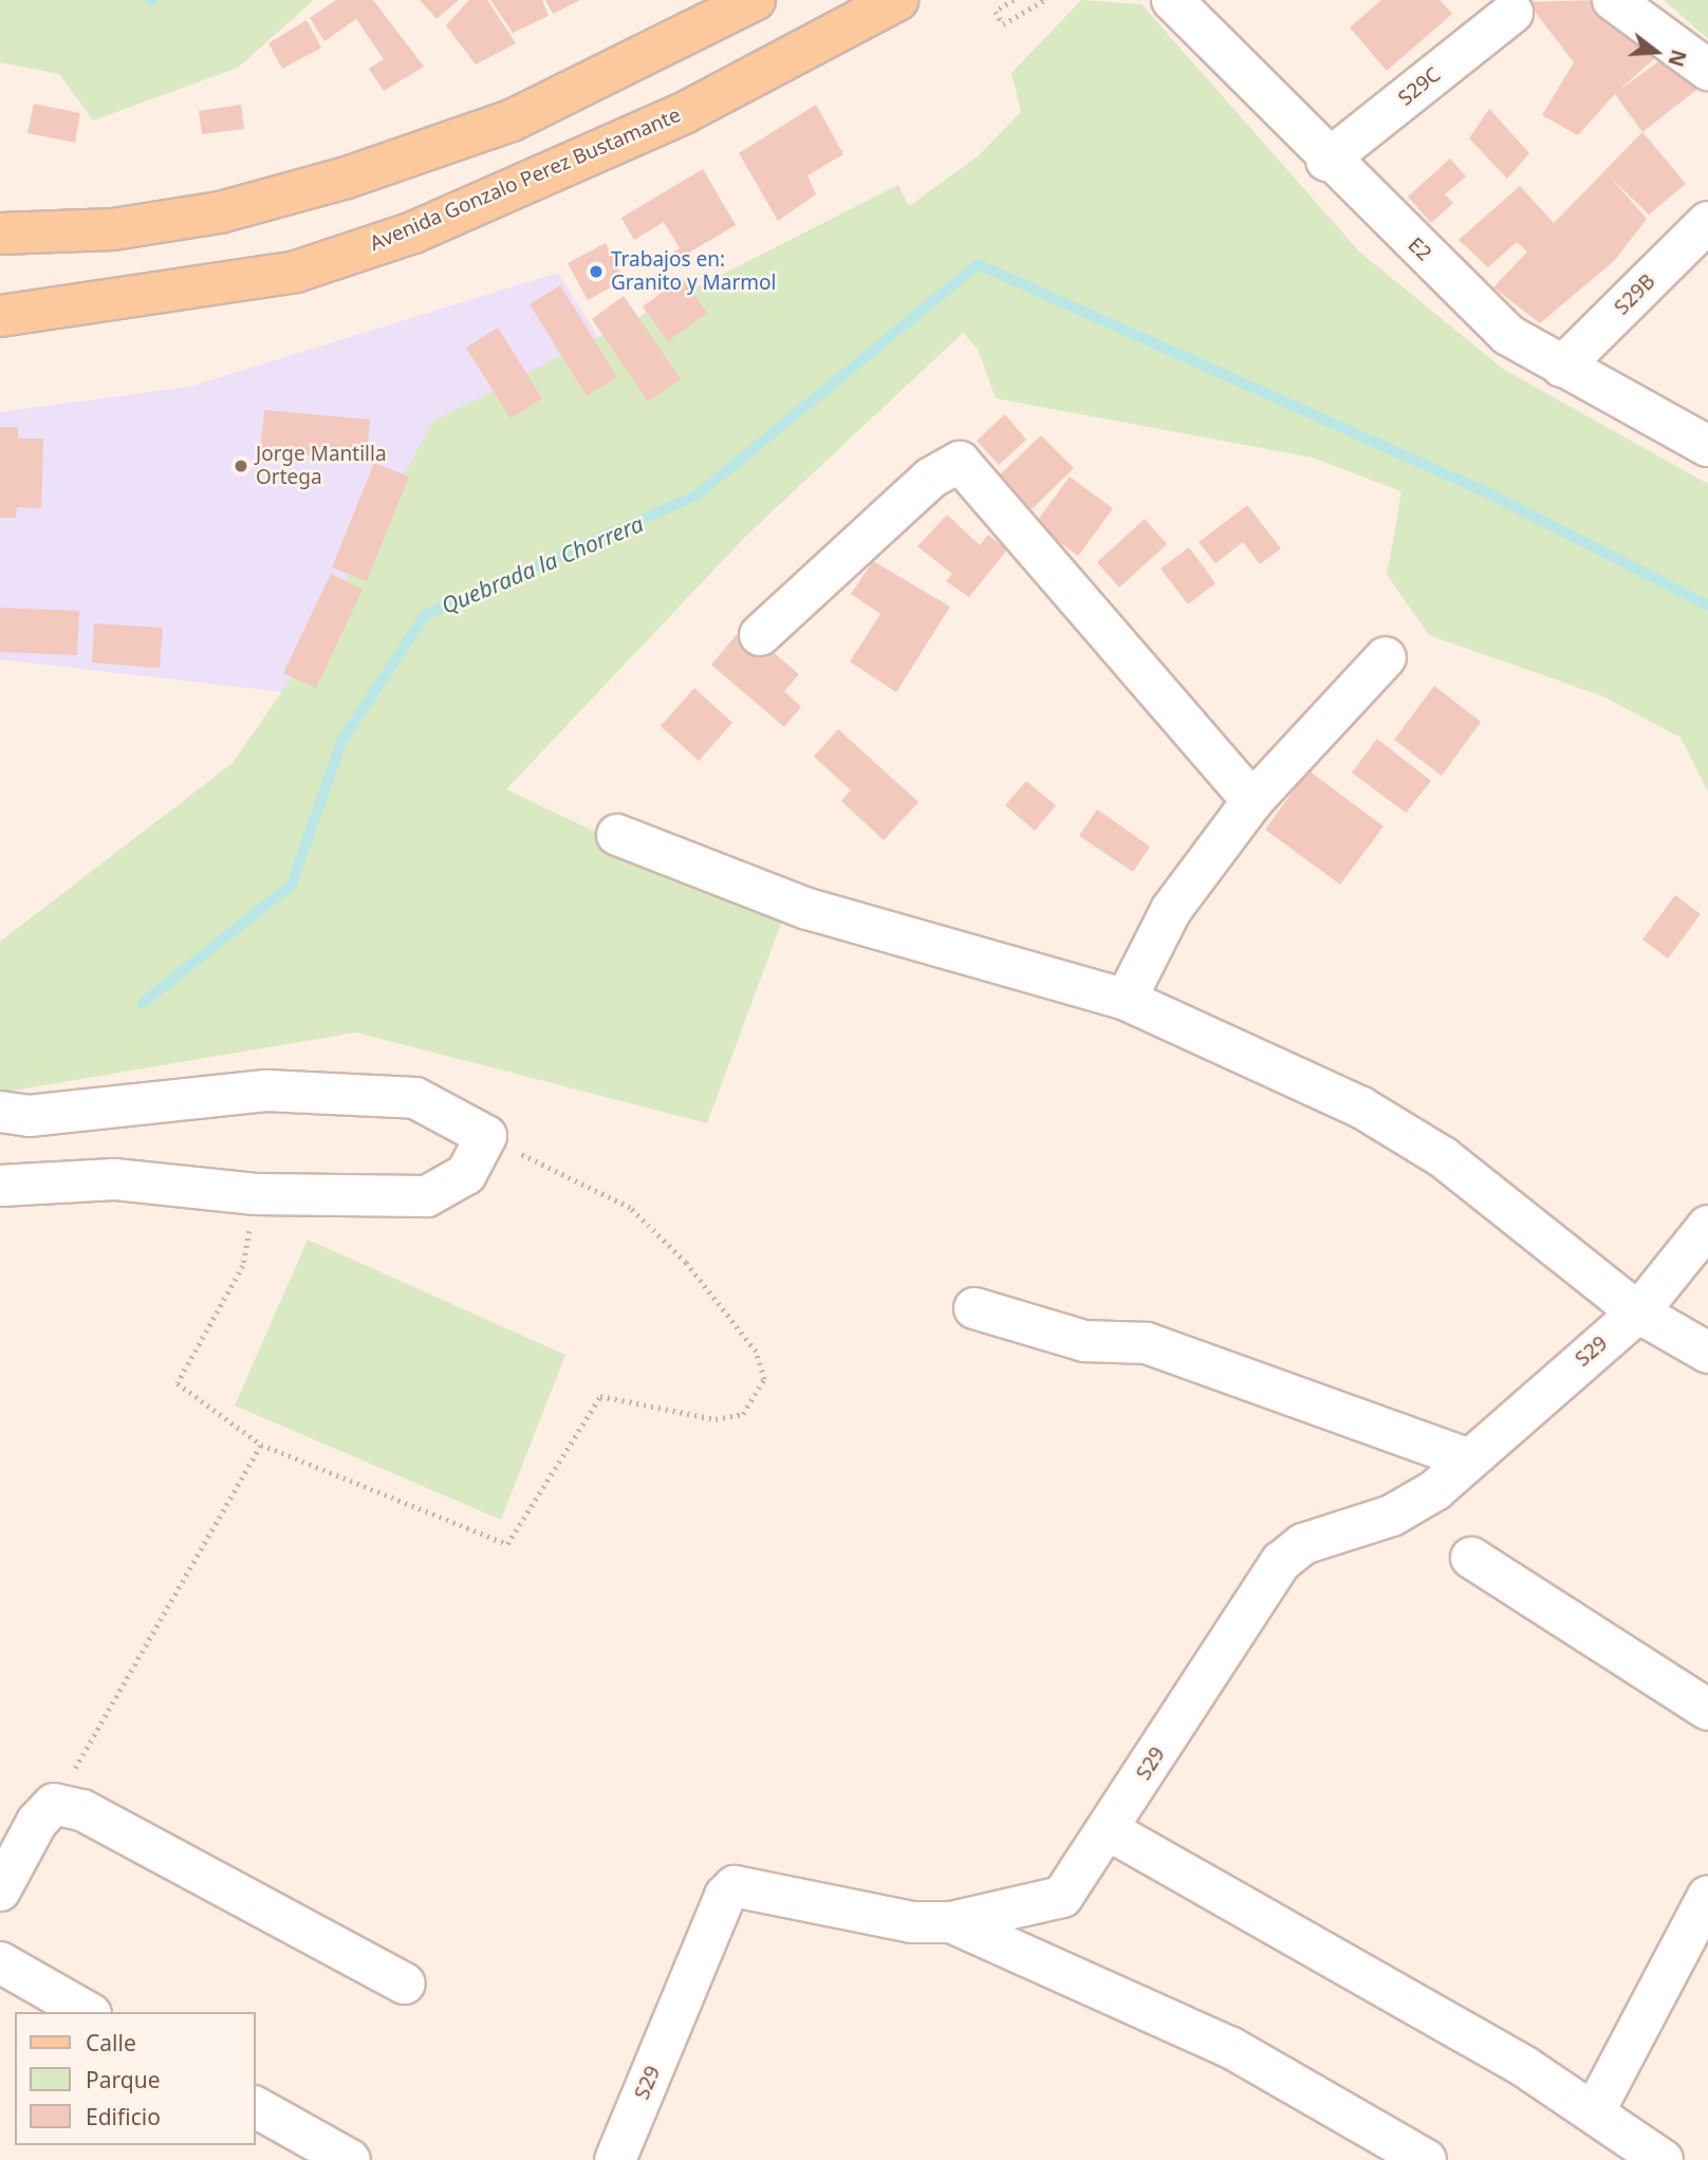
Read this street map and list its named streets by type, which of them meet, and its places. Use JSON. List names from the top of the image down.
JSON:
{
  "streets": {
    "main road": ["Avenida Gonzalo Perez Bustamante"],
    "street": [
      "S29C",
      "E2",
      "S29B",
      "S29"
    ]
  },
  "crossings": [
    ["S29C", "E2"],
    ["E2", "S29B"]
  ],
  "water": ["Quebrada la Chorrera"],
  "places": ["Trabajos en: Granito y Marmol", "Jorge Mantilla Ortega"],
  "legend": ["Calle", "Parque", "Edificio"],
  "north": "right"
}
